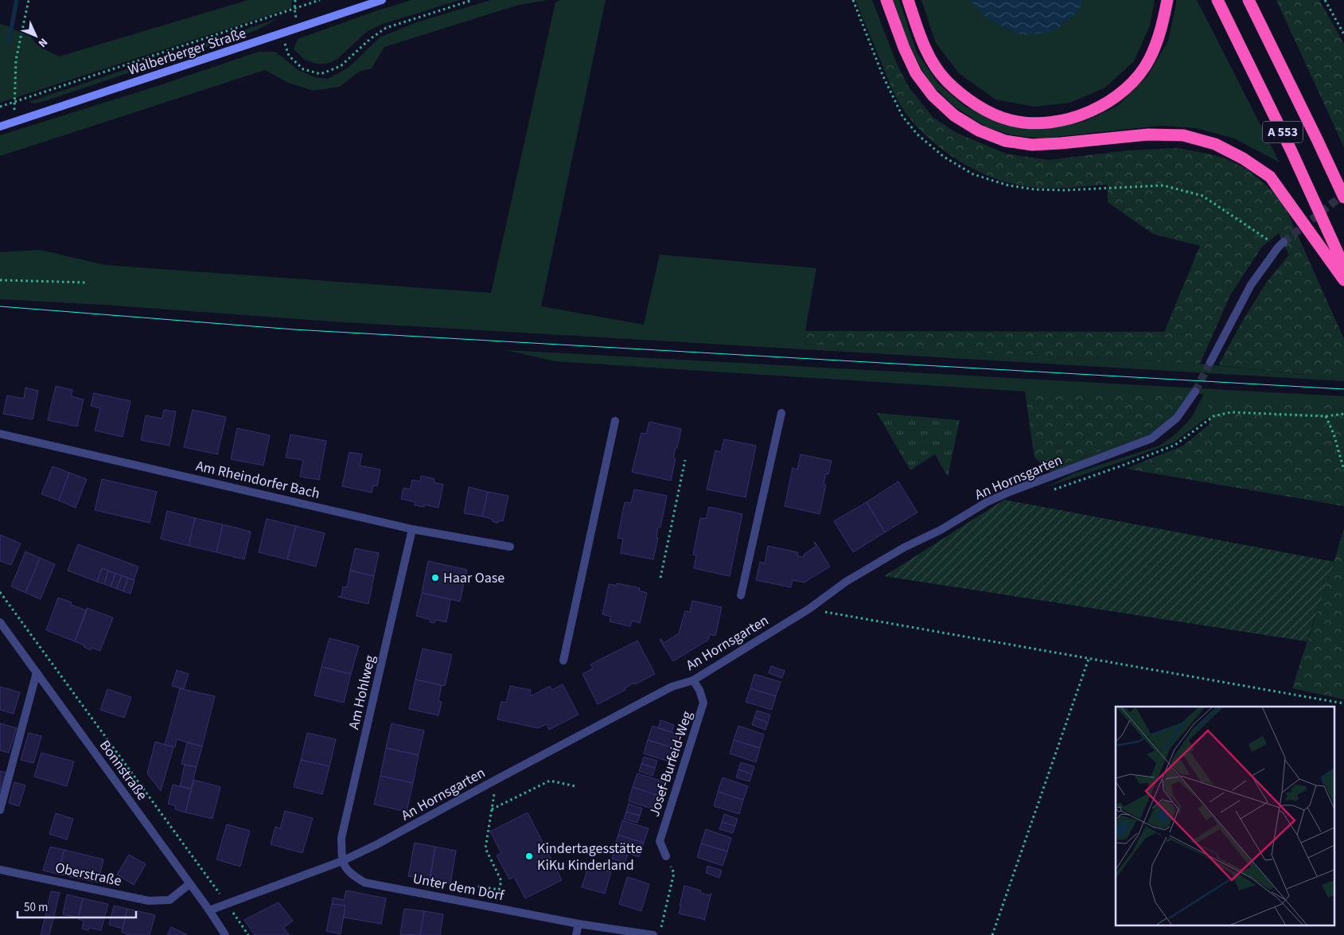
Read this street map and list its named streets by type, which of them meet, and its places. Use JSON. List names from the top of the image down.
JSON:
{
  "streets": {
    "highway": ["A 553"],
    "main road": ["Walberberger Straße"],
    "street": [
      "An Hornsgarten",
      "Am Rheindorfer Bach",
      "Am Hohlweg",
      "Josef-Burfeid-Weg",
      "Bonnstraße",
      "Oberstraße",
      "Unter dem Dorf"
    ]
  },
  "crossings": [
    ["An Hornsgarten", "Am Hohlweg"],
    ["An Hornsgarten", "Josef-Burfeid-Weg"],
    ["An Hornsgarten", "Bonnstraße"],
    ["An Hornsgarten", "Unter dem Dorf"],
    ["Am Rheindorfer Bach", "Am Hohlweg"],
    ["Am Hohlweg", "Unter dem Dorf"],
    ["Bonnstraße", "Oberstraße"]
  ],
  "places": ["Haar Oase", "Kindertagesstätte KiKu Kinderland"],
  "scale_bar": "50 m",
  "north": "bottom right"
}
